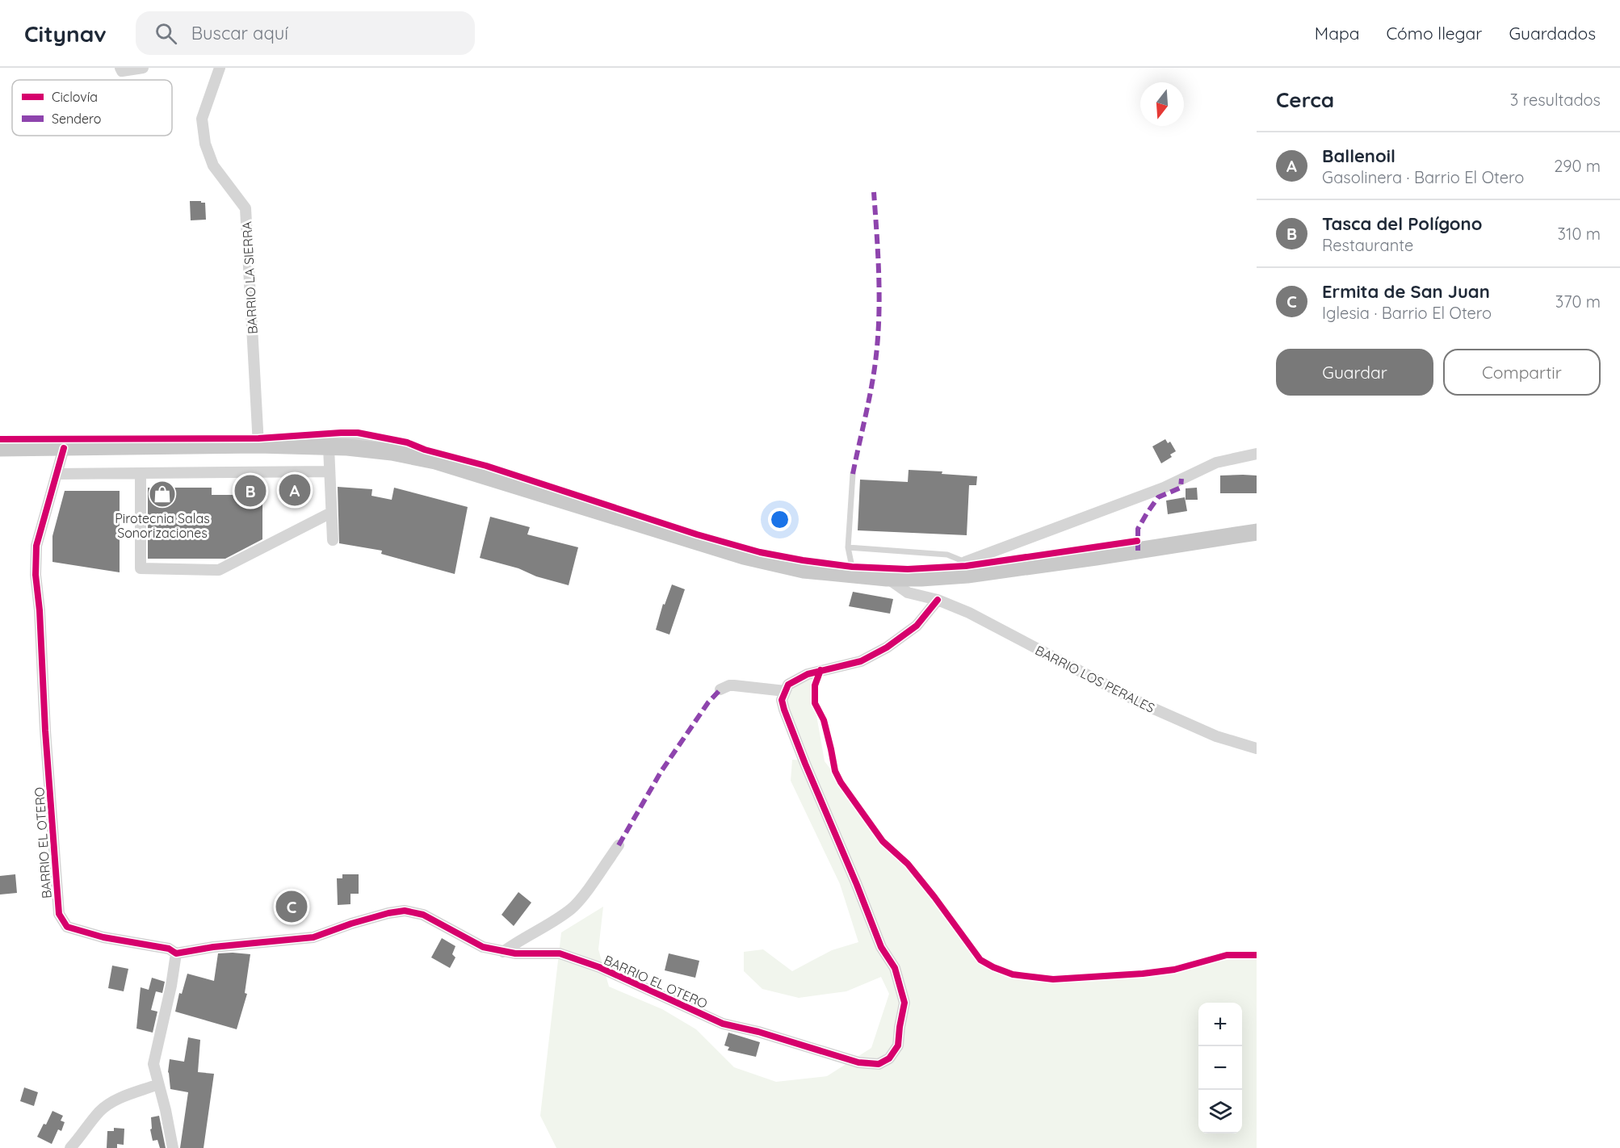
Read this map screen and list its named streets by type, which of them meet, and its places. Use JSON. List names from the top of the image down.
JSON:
{
  "streets": {
    "main road": ["BARRIO LOS PERALES"],
    "street": ["BARRIO LA SIERRA", "BARRIO EL OTERO"]
  },
  "places": {
    "shop": ["Pirotecnia Salas Sonorizaciones"]
  },
  "legend": ["Ciclovía", "Sendero"],
  "north": "bottom",
  "page": {
    "header": "Citynav",
    "search": "Buscar aquí",
    "nav": ["Mapa", "Cómo llegar", "Guardados"],
    "heading": ["Cerca", "3 resultados"],
    "list": [
      {
        "mark": "A",
        "name": "Ballenoil",
        "note": "Gasolinera · Barrio El Otero",
        "value": "290 m"
      },
      {
        "mark": "B",
        "name": "Tasca del Polígono",
        "note": "Restaurante",
        "value": "310 m"
      },
      {
        "mark": "C",
        "name": "Ermita de San Juan",
        "note": "Iglesia · Barrio El Otero",
        "value": "370 m"
      }
    ],
    "buttons": ["Guardar", "Compartir"],
    "pins": ["A", "B", "C"],
    "map_buttons": ["+", "−"]
  }
}
